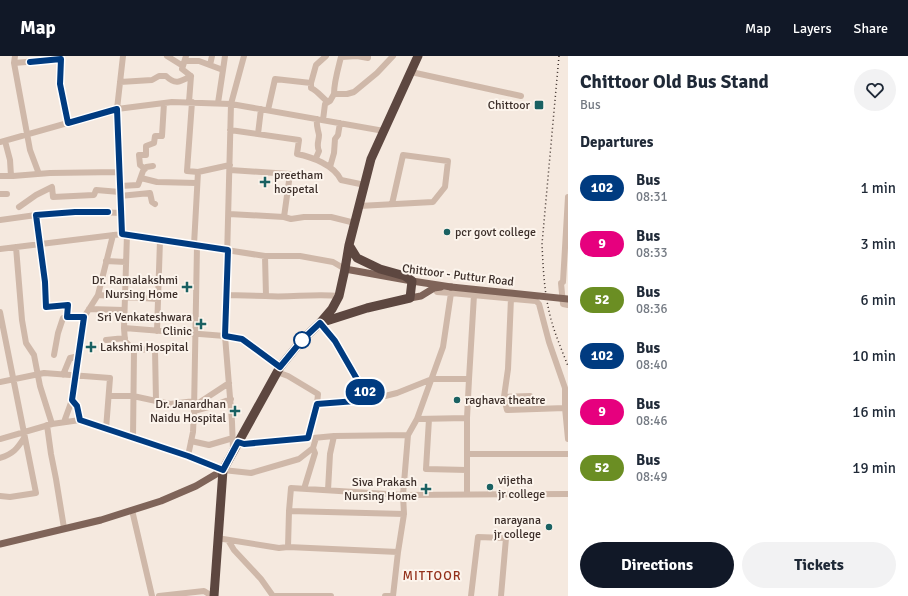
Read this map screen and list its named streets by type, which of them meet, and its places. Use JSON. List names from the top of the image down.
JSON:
{
  "streets": {
    "main road": ["Chittoor - Puttur Road"]
  },
  "districts": ["MITTOOR"],
  "places": {
    "transit": ["Chittoor"],
    "health": [
      "preetham hospetal",
      "Dr. Ramalakshmi Nursing Home",
      "Sri Venkateshwara Clinic",
      "Lakshmi Hospital",
      "Dr. Janardhan Naidu Hospital",
      "Siva Prakash Nursing Home"
    ],
    "other": [
      "pcr govt college",
      "raghava theatre",
      "vijetha jr college",
      "narayana jr college"
    ]
  },
  "lines": ["bus line 102"],
  "page": {
    "header": "Map",
    "nav": ["Map", "Layers", "Share"],
    "on_map": "102",
    "heading": [
      ["Chittoor Old Bus Stand", "Bus"],
      "Departures"
    ],
    "list": [
      {
        "mark": "102",
        "name": "Bus",
        "note": "08:31",
        "value": "1 min"
      },
      {
        "mark": "9",
        "name": "Bus",
        "note": "08:33",
        "value": "3 min"
      },
      {
        "mark": "52",
        "name": "Bus",
        "note": "08:36",
        "value": "6 min"
      },
      {
        "mark": "102",
        "name": "Bus",
        "note": "08:40",
        "value": "10 min"
      },
      {
        "mark": "9",
        "name": "Bus",
        "note": "08:46",
        "value": "16 min"
      },
      {
        "mark": "52",
        "name": "Bus",
        "note": "08:49",
        "value": "19 min"
      }
    ],
    "buttons": ["Directions", "Tickets"]
  }
}
